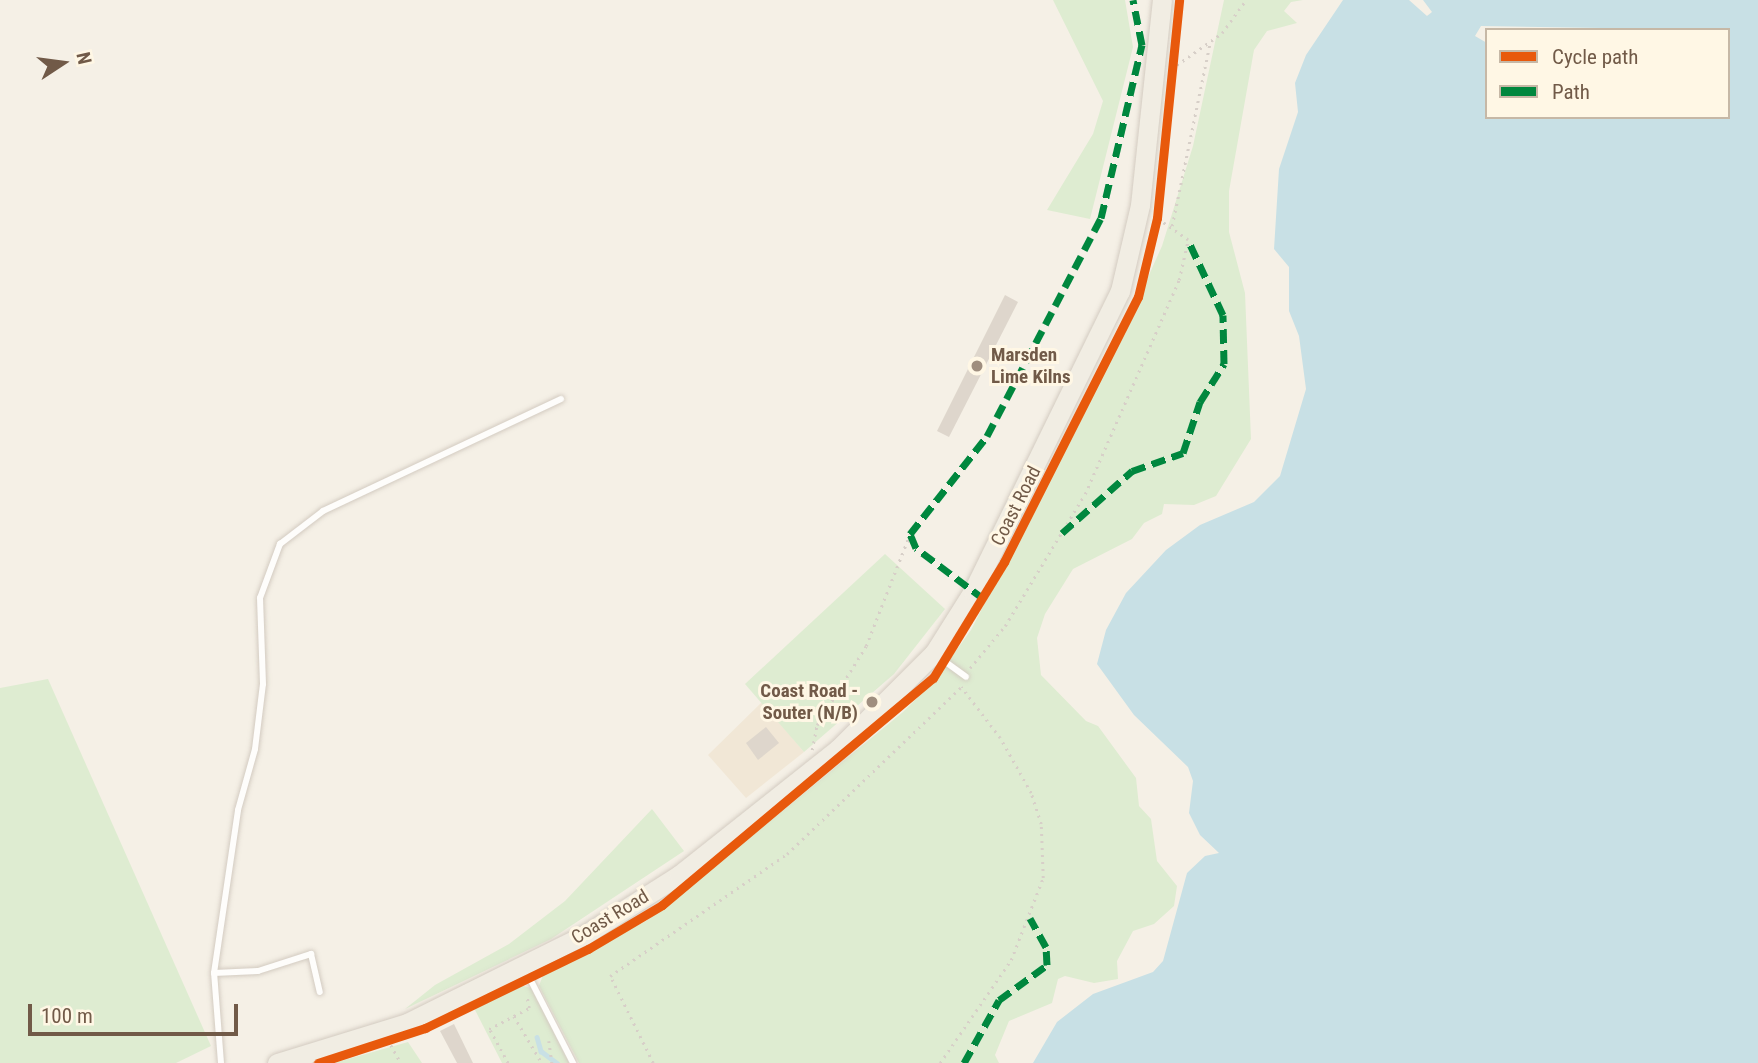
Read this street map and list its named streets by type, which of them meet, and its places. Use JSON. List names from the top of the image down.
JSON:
{
  "streets": {
    "main road": ["Coast Road"]
  },
  "places": ["Marsden Lime Kilns", "Coast Road - Souter (N/B)"],
  "legend": ["Cycle path", "Path"],
  "scale_bar": "100 m",
  "north": "right"
}
